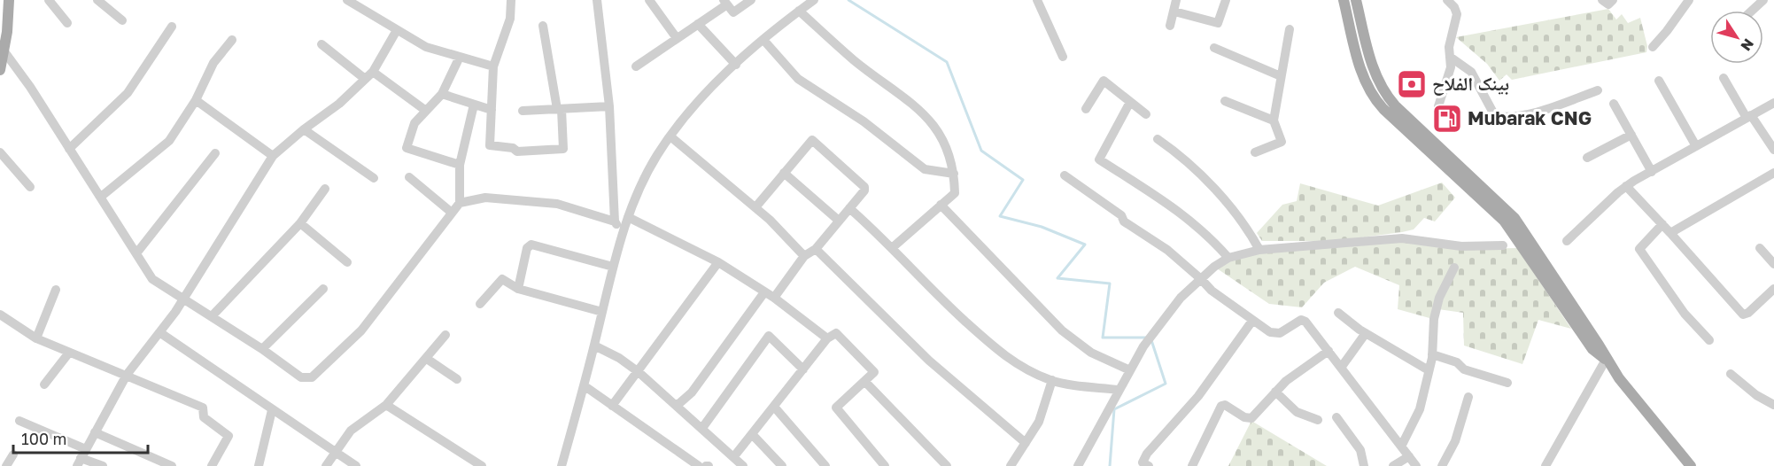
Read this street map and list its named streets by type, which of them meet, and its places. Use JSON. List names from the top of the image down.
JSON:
{
  "places": {
    "bank": ["بینک الفلاح"],
    "fuel station": ["Mubarak CNG"]
  },
  "scale_bar": "100 m",
  "north": "bottom right"
}
